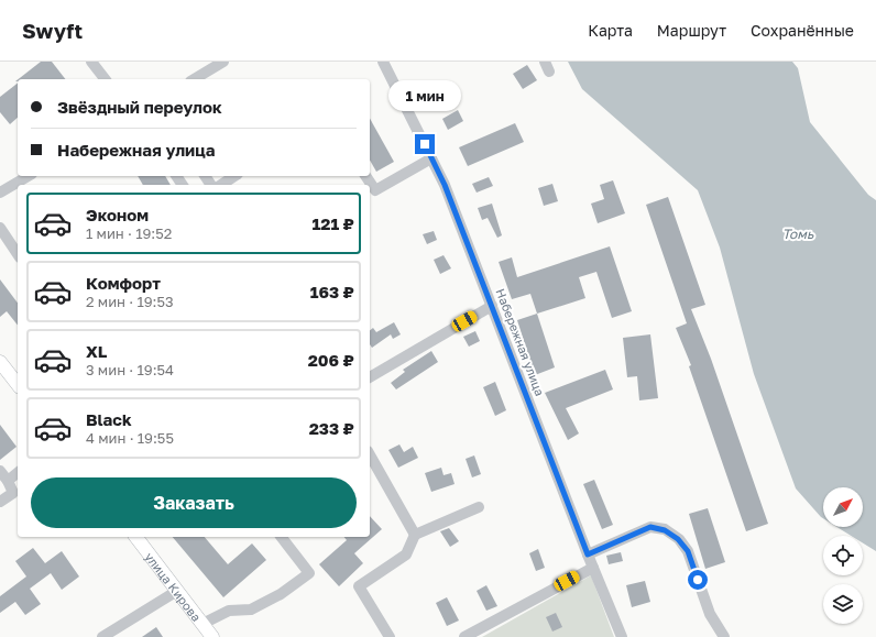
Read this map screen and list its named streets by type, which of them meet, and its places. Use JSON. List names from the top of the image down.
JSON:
{
  "streets": {
    "main road": ["улица Кирова"],
    "street": ["Набережная улица"]
  },
  "water": ["Томь"],
  "north": "top right",
  "page": {
    "header": "Swyft",
    "nav": ["Карта", "Маршрут", "Сохранённые"],
    "banner": ["Звёздный переулок", "Набережная улица"],
    "bubble": "1 мин",
    "list": [
      {
        "name": "Эконом",
        "note": "1 мин · 19:52",
        "value": "121 ₽"
      },
      {
        "name": "Комфорт",
        "note": "2 мин · 19:53",
        "value": "163 ₽"
      },
      {
        "name": "XL",
        "note": "3 мин · 19:54",
        "value": "206 ₽"
      },
      {
        "name": "Black",
        "note": "4 мин · 19:55",
        "value": "233 ₽"
      }
    ],
    "buttons": "Заказать"
  }
}
